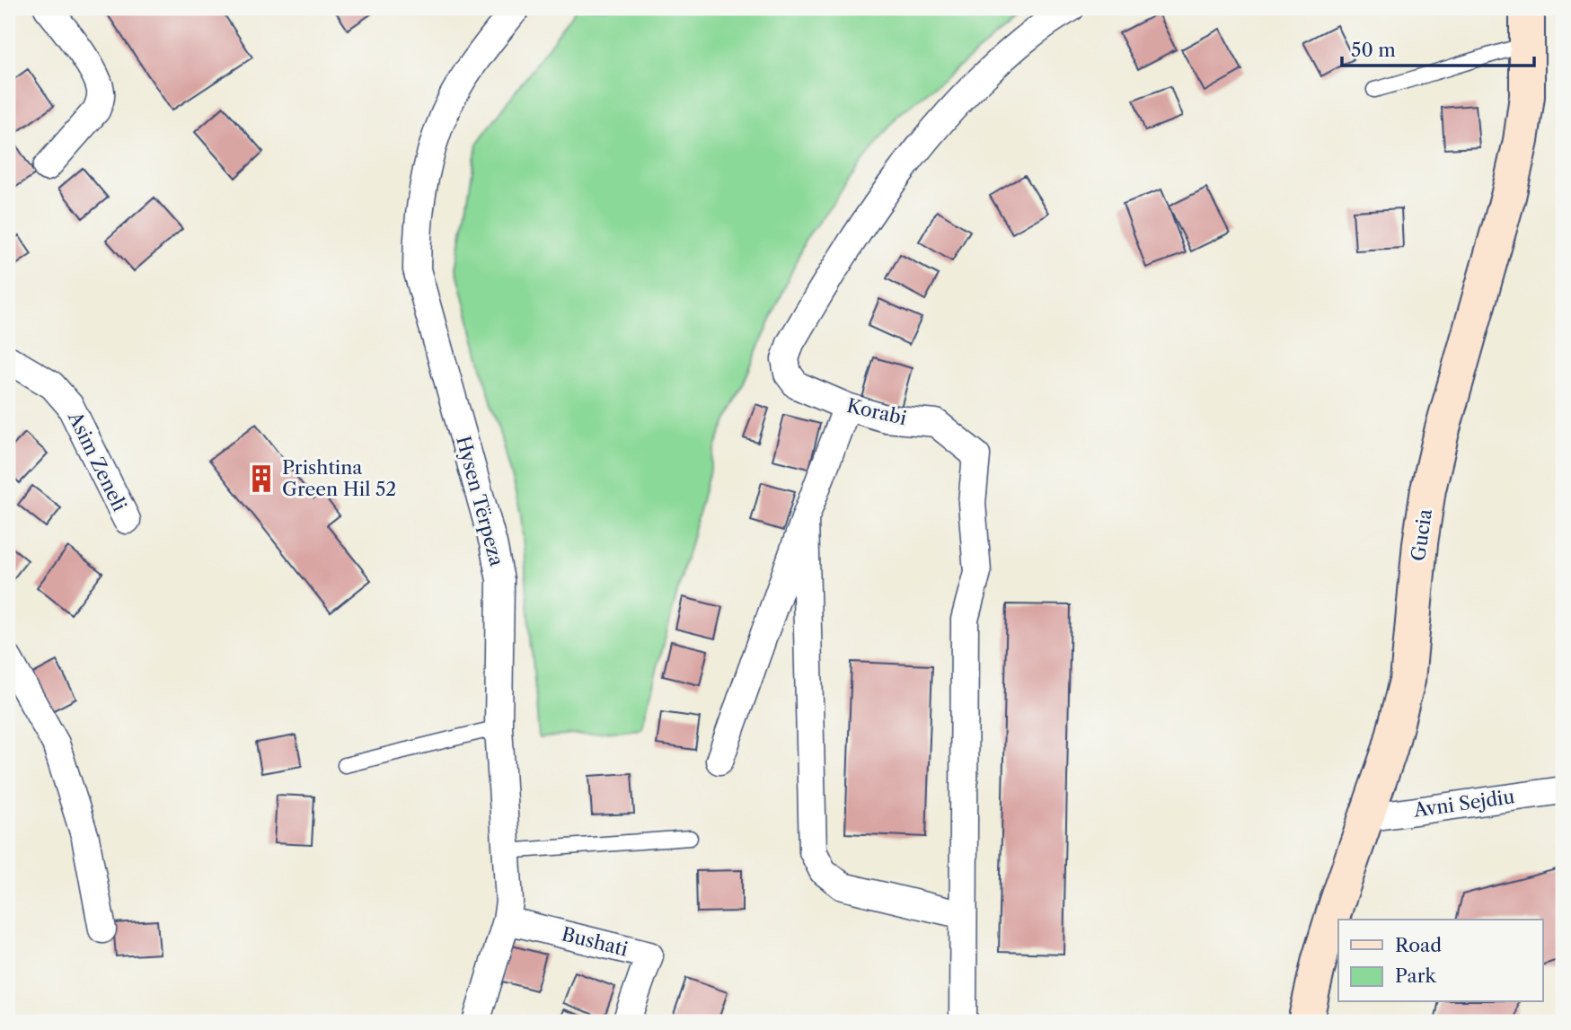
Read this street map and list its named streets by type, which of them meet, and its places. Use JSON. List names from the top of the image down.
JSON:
{
  "streets": {
    "street": [
      "Korabi",
      "Asim Zeneli",
      "Hysen Tërpeza",
      "Gucia",
      "Avni Sejdiu",
      "Bushati"
    ]
  },
  "crossings": [
    ["Hysen Tërpeza", "Bushati"],
    ["Gucia", "Avni Sejdiu"]
  ],
  "places": {
    "building": ["Prishtina Green Hil 52"]
  },
  "legend": ["Road", "Park"],
  "scale_bar": "50 m"
}
